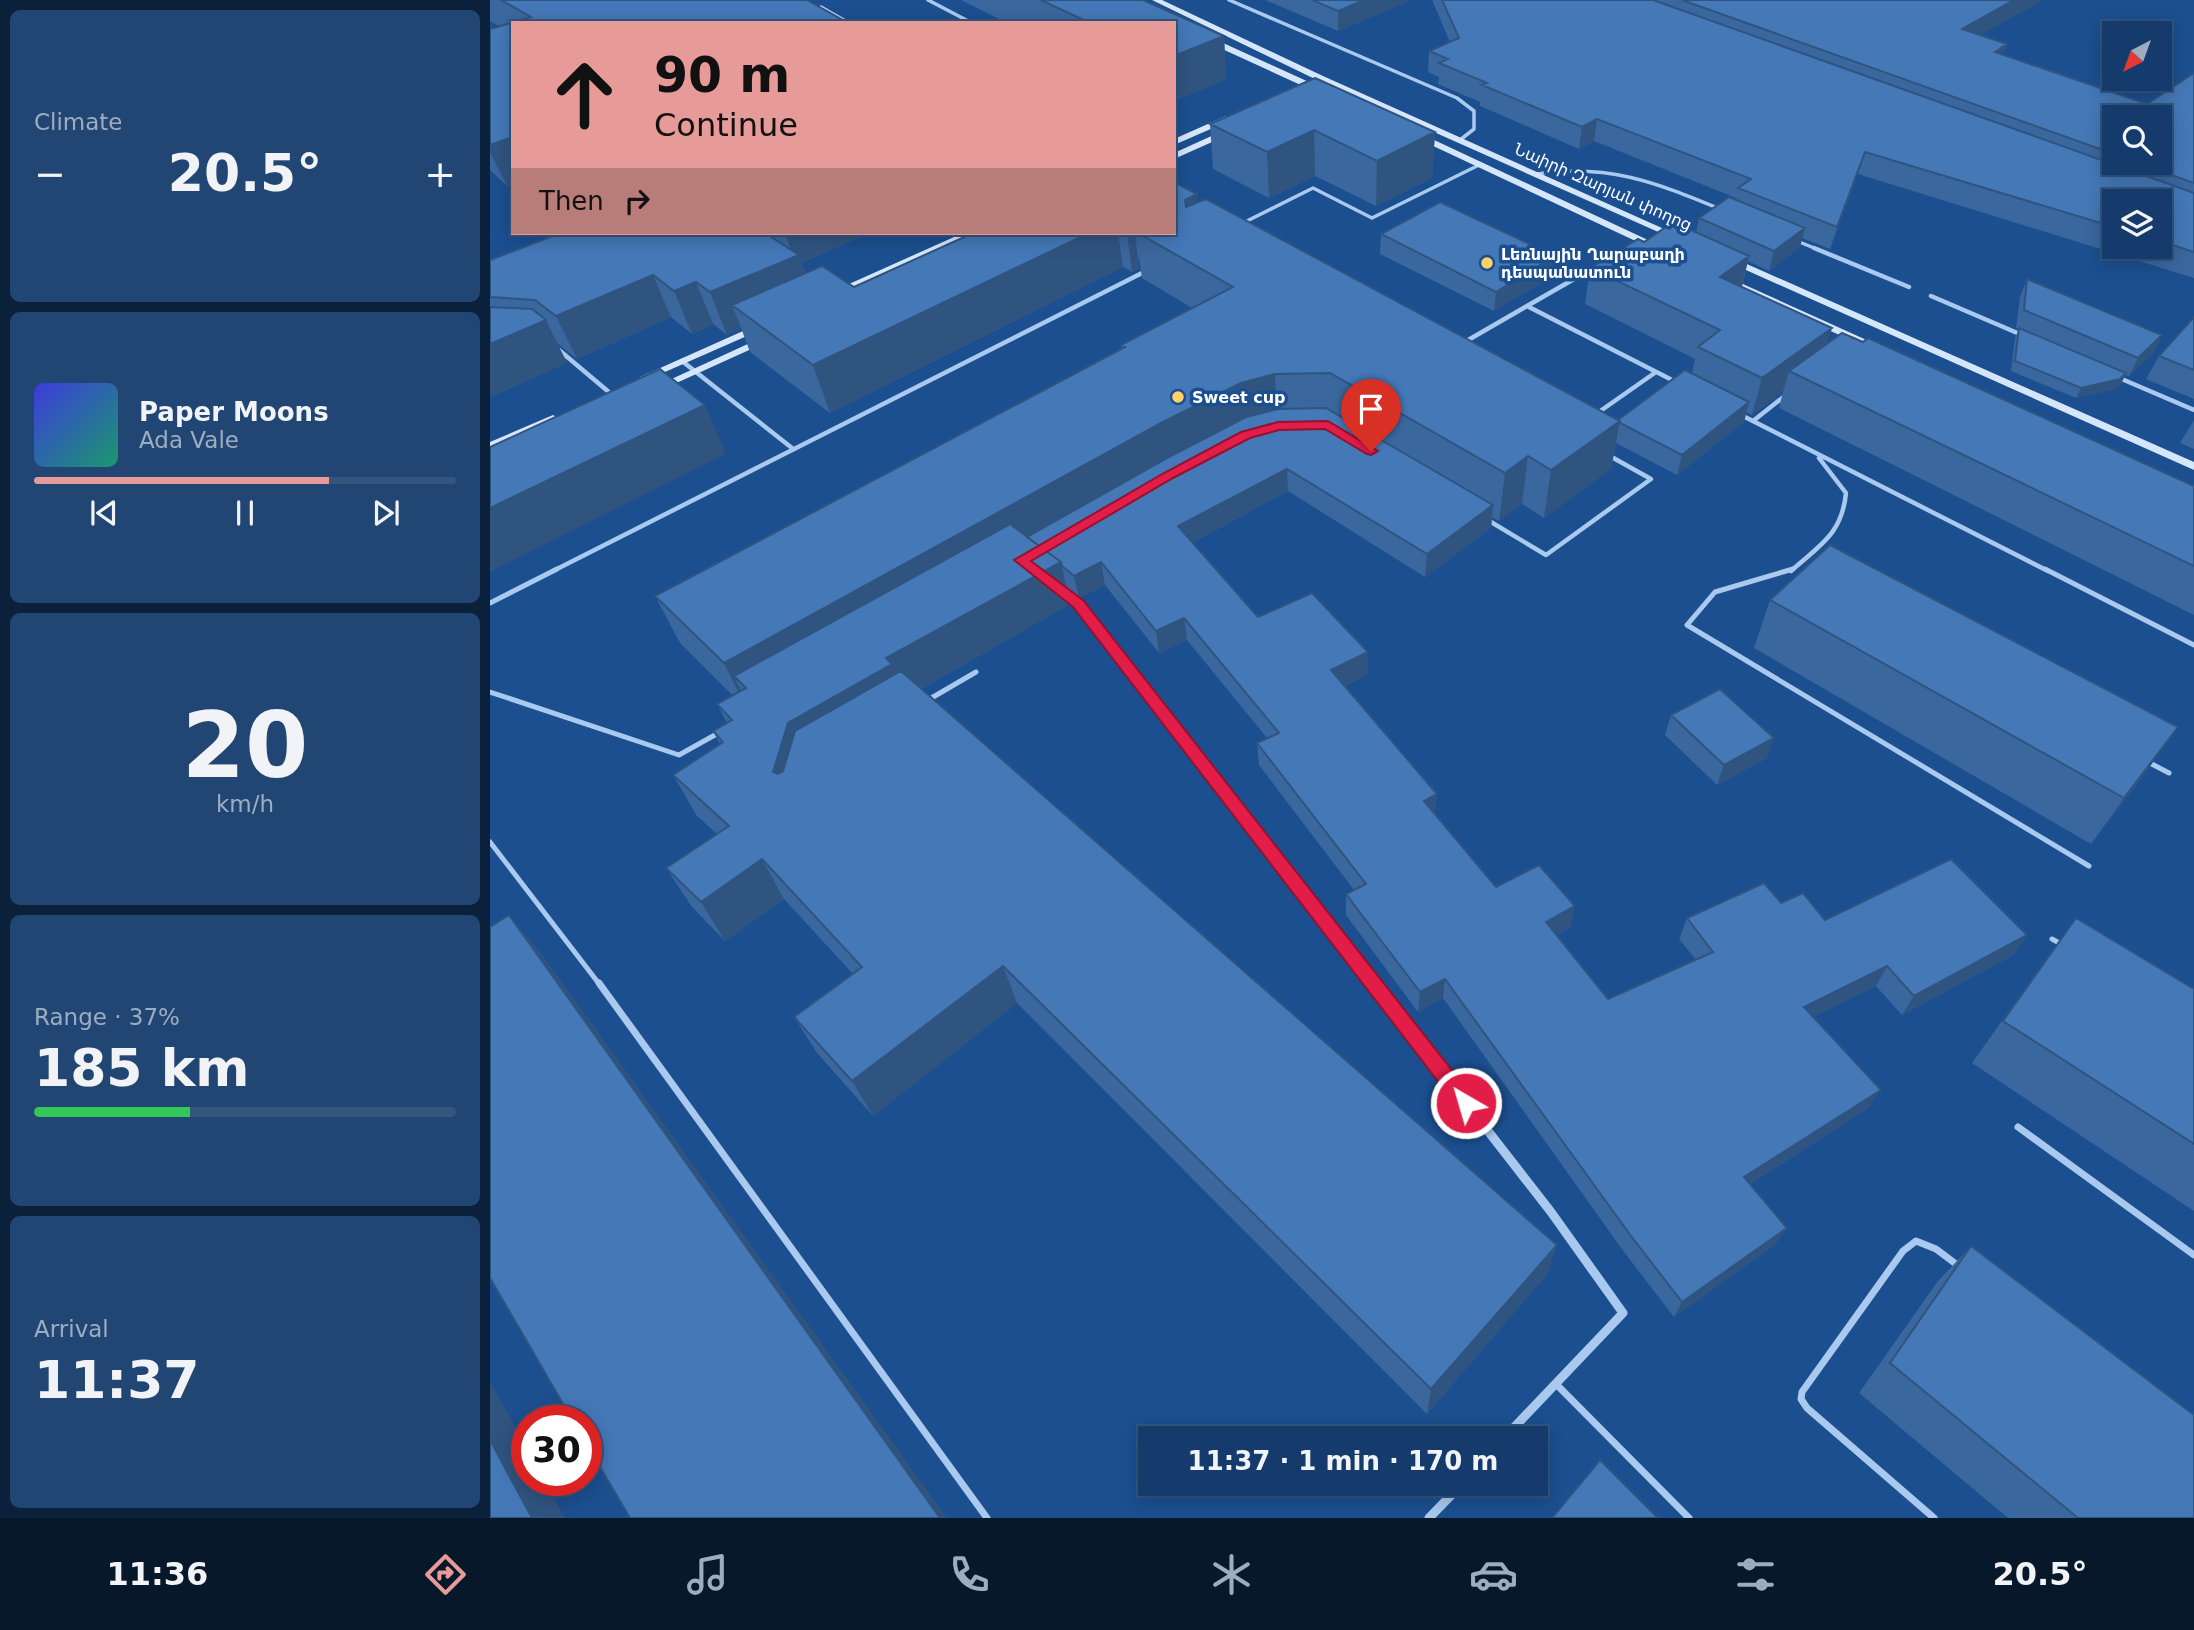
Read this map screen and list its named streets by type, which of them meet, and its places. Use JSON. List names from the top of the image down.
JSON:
{
  "streets": {
    "main road": ["Նաիրի Զարյան փողոց"]
  },
  "places": ["Լեռնային Ղարաբաղի դեսպանատուն", "Sweet cup"],
  "north": "bottom left",
  "page": {
    "tile": [
      "Climate",
      ["20", "km/h"],
      ["Range · 37%", "185 km"],
      ["Arrival", "11:37"]
    ],
    "turn": ["90 m", "Continue"],
    "heat": ["−", "20.5°", "+"],
    "then": "Then",
    "song": ["Paper Moons", "Ada Vale"],
    "limit": "30",
    "trip": "11:37 · 1 min · 170 m",
    "tabs": ["11:36", "20.5°"]
  }
}
